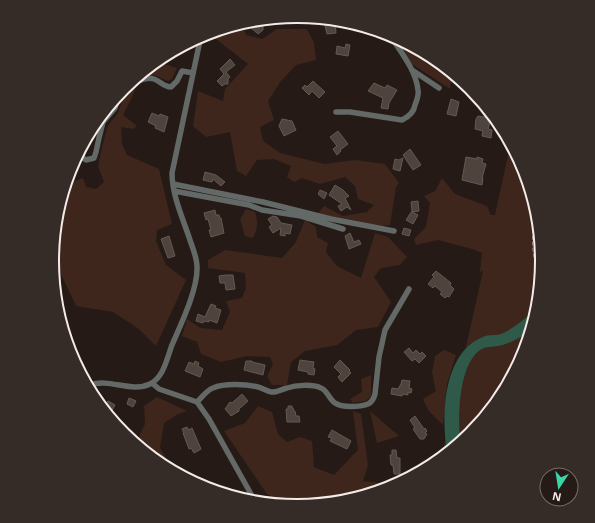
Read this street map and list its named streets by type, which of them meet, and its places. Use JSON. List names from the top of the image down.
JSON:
{
  "north": "bottom"
}
